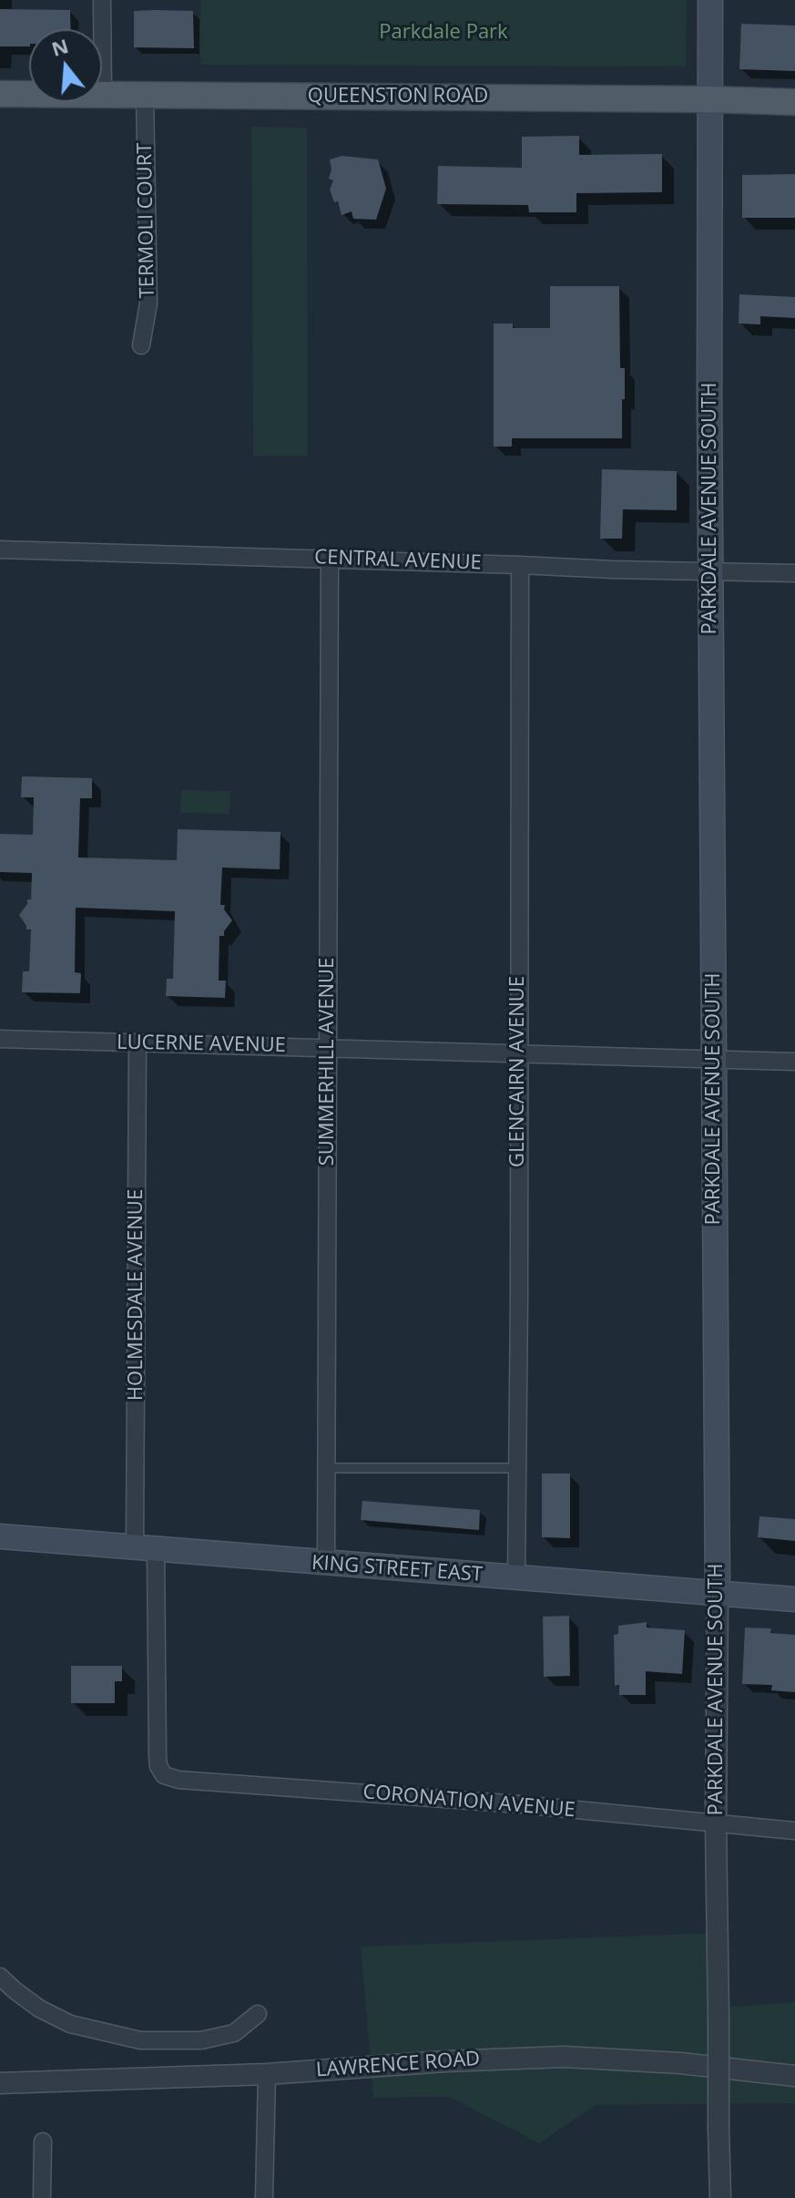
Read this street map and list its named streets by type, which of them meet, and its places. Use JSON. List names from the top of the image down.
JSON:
{
  "streets": {
    "main road": ["QUEENSTON ROAD", "PARKDALE AVENUE SOUTH", "KING STREET EAST"],
    "street": [
      "TERMOLI COURT",
      "CENTRAL AVENUE",
      "LUCERNE AVENUE",
      "SUMMERHILL AVENUE",
      "GLENCAIRN AVENUE",
      "HOLMESDALE AVENUE",
      "CORONATION AVENUE",
      "LAWRENCE ROAD"
    ]
  },
  "crossings": [
    ["QUEENSTON ROAD", "TERMOLI COURT"],
    ["QUEENSTON ROAD", "PARKDALE AVENUE SOUTH"],
    ["PARKDALE AVENUE SOUTH", "CENTRAL AVENUE"],
    ["PARKDALE AVENUE SOUTH", "LUCERNE AVENUE"],
    ["PARKDALE AVENUE SOUTH", "KING STREET EAST"],
    ["PARKDALE AVENUE SOUTH", "CORONATION AVENUE"],
    ["CENTRAL AVENUE", "SUMMERHILL AVENUE"],
    ["CENTRAL AVENUE", "GLENCAIRN AVENUE"],
    ["LUCERNE AVENUE", "SUMMERHILL AVENUE"],
    ["LUCERNE AVENUE", "GLENCAIRN AVENUE"],
    ["LUCERNE AVENUE", "HOLMESDALE AVENUE"],
    ["SUMMERHILL AVENUE", "KING STREET EAST"],
    ["GLENCAIRN AVENUE", "KING STREET EAST"],
    ["HOLMESDALE AVENUE", "KING STREET EAST"],
    ["HOLMESDALE AVENUE", "CORONATION AVENUE"]
  ],
  "parks": ["Parkdale Park"],
  "north": "top"
}
